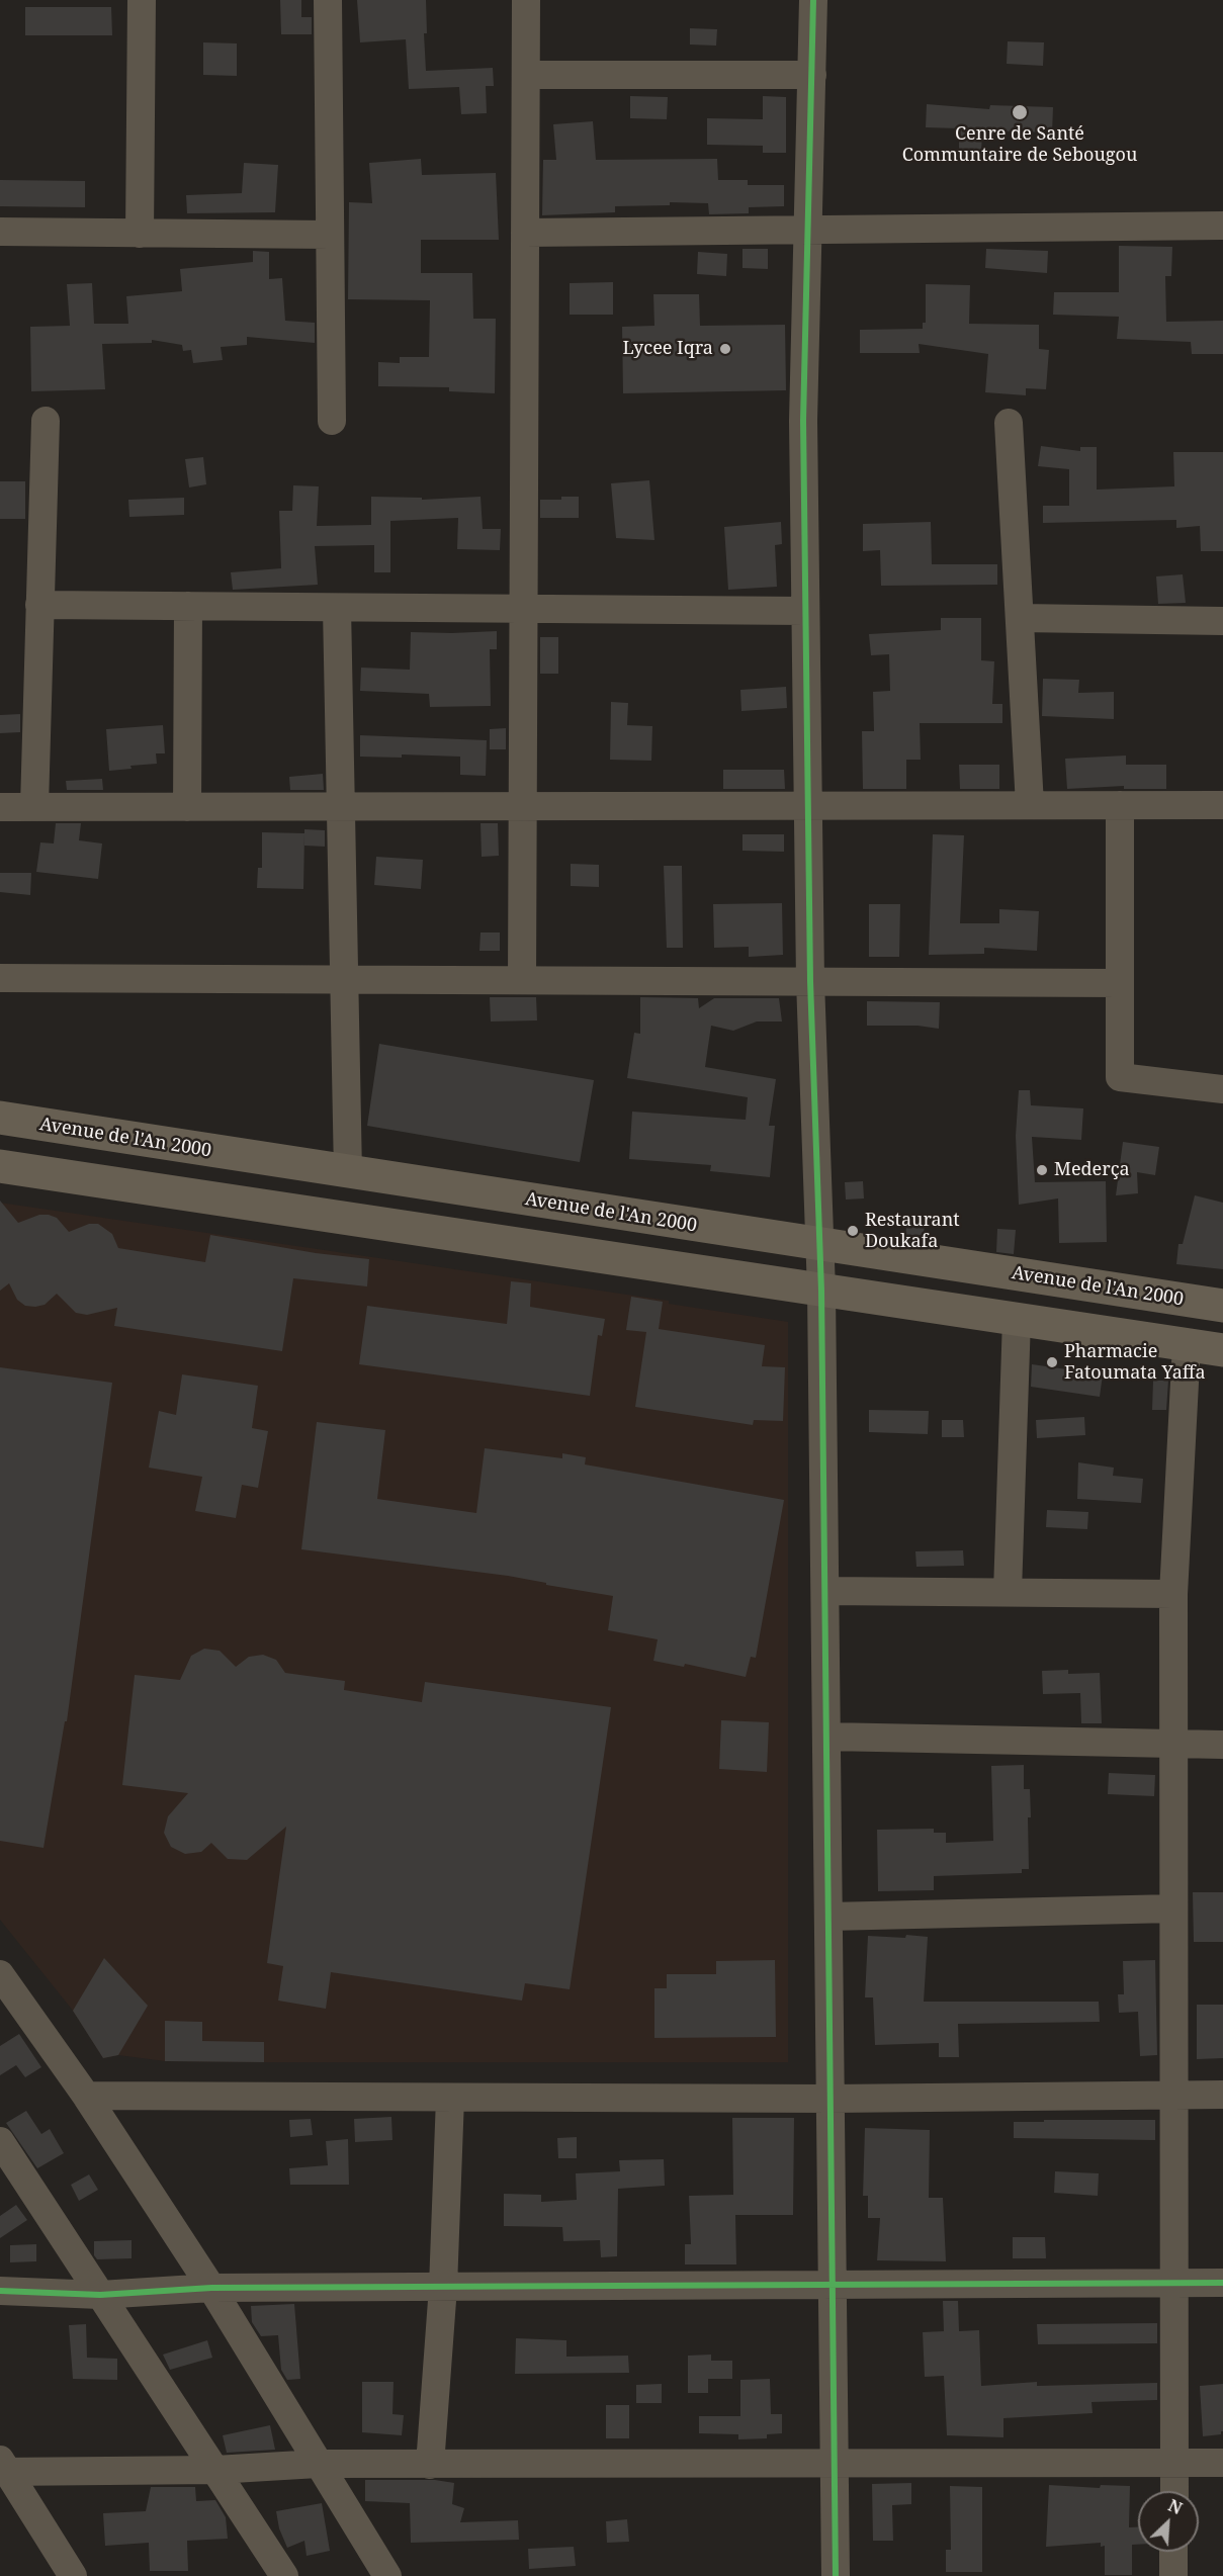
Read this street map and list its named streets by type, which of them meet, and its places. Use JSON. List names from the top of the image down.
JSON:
{
  "streets": {
    "main road": ["Avenue de l'An 2000"]
  },
  "places": [
    "Cenre de Santé Communtaire de Sebougou",
    "Lycee Iqra",
    "Mederça",
    "Restaurant Doukafa",
    "Pharmacie Fatoumata Yaffa"
  ],
  "north": "top right"
}
